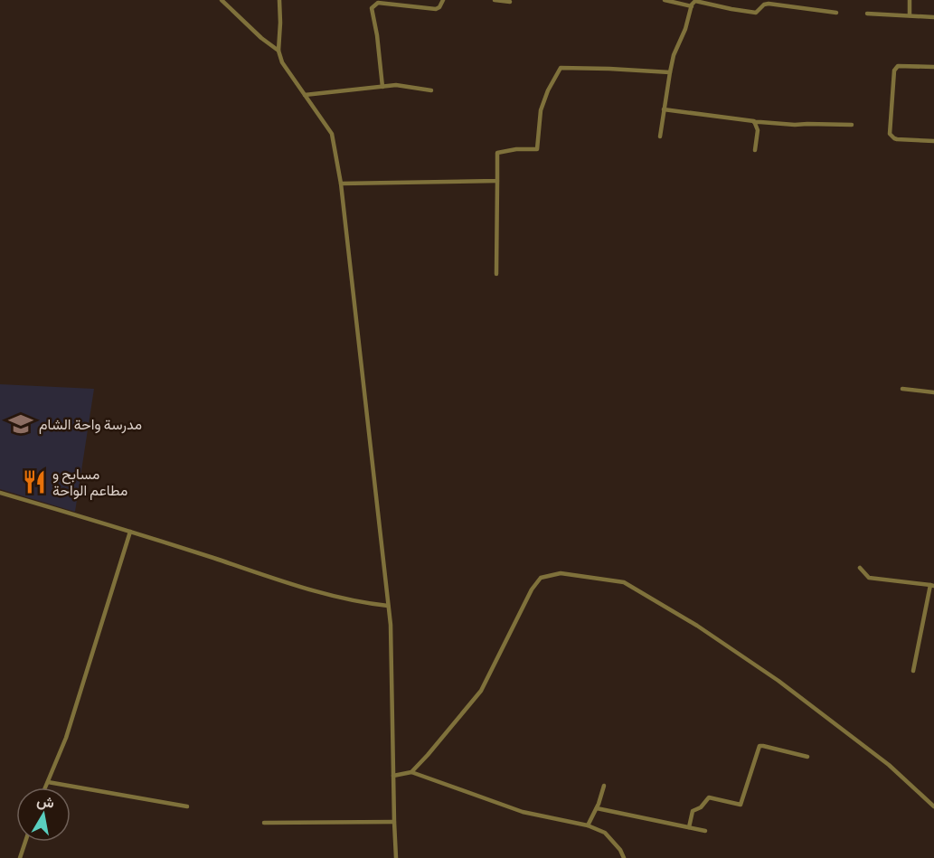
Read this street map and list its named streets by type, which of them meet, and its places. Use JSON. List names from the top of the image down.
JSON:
{
  "places": {
    "school or university": ["مدرسة واحة الشام"],
    "restaurant": ["مسابح و مطاعم الواحة"]
  },
  "north": "top"
}
